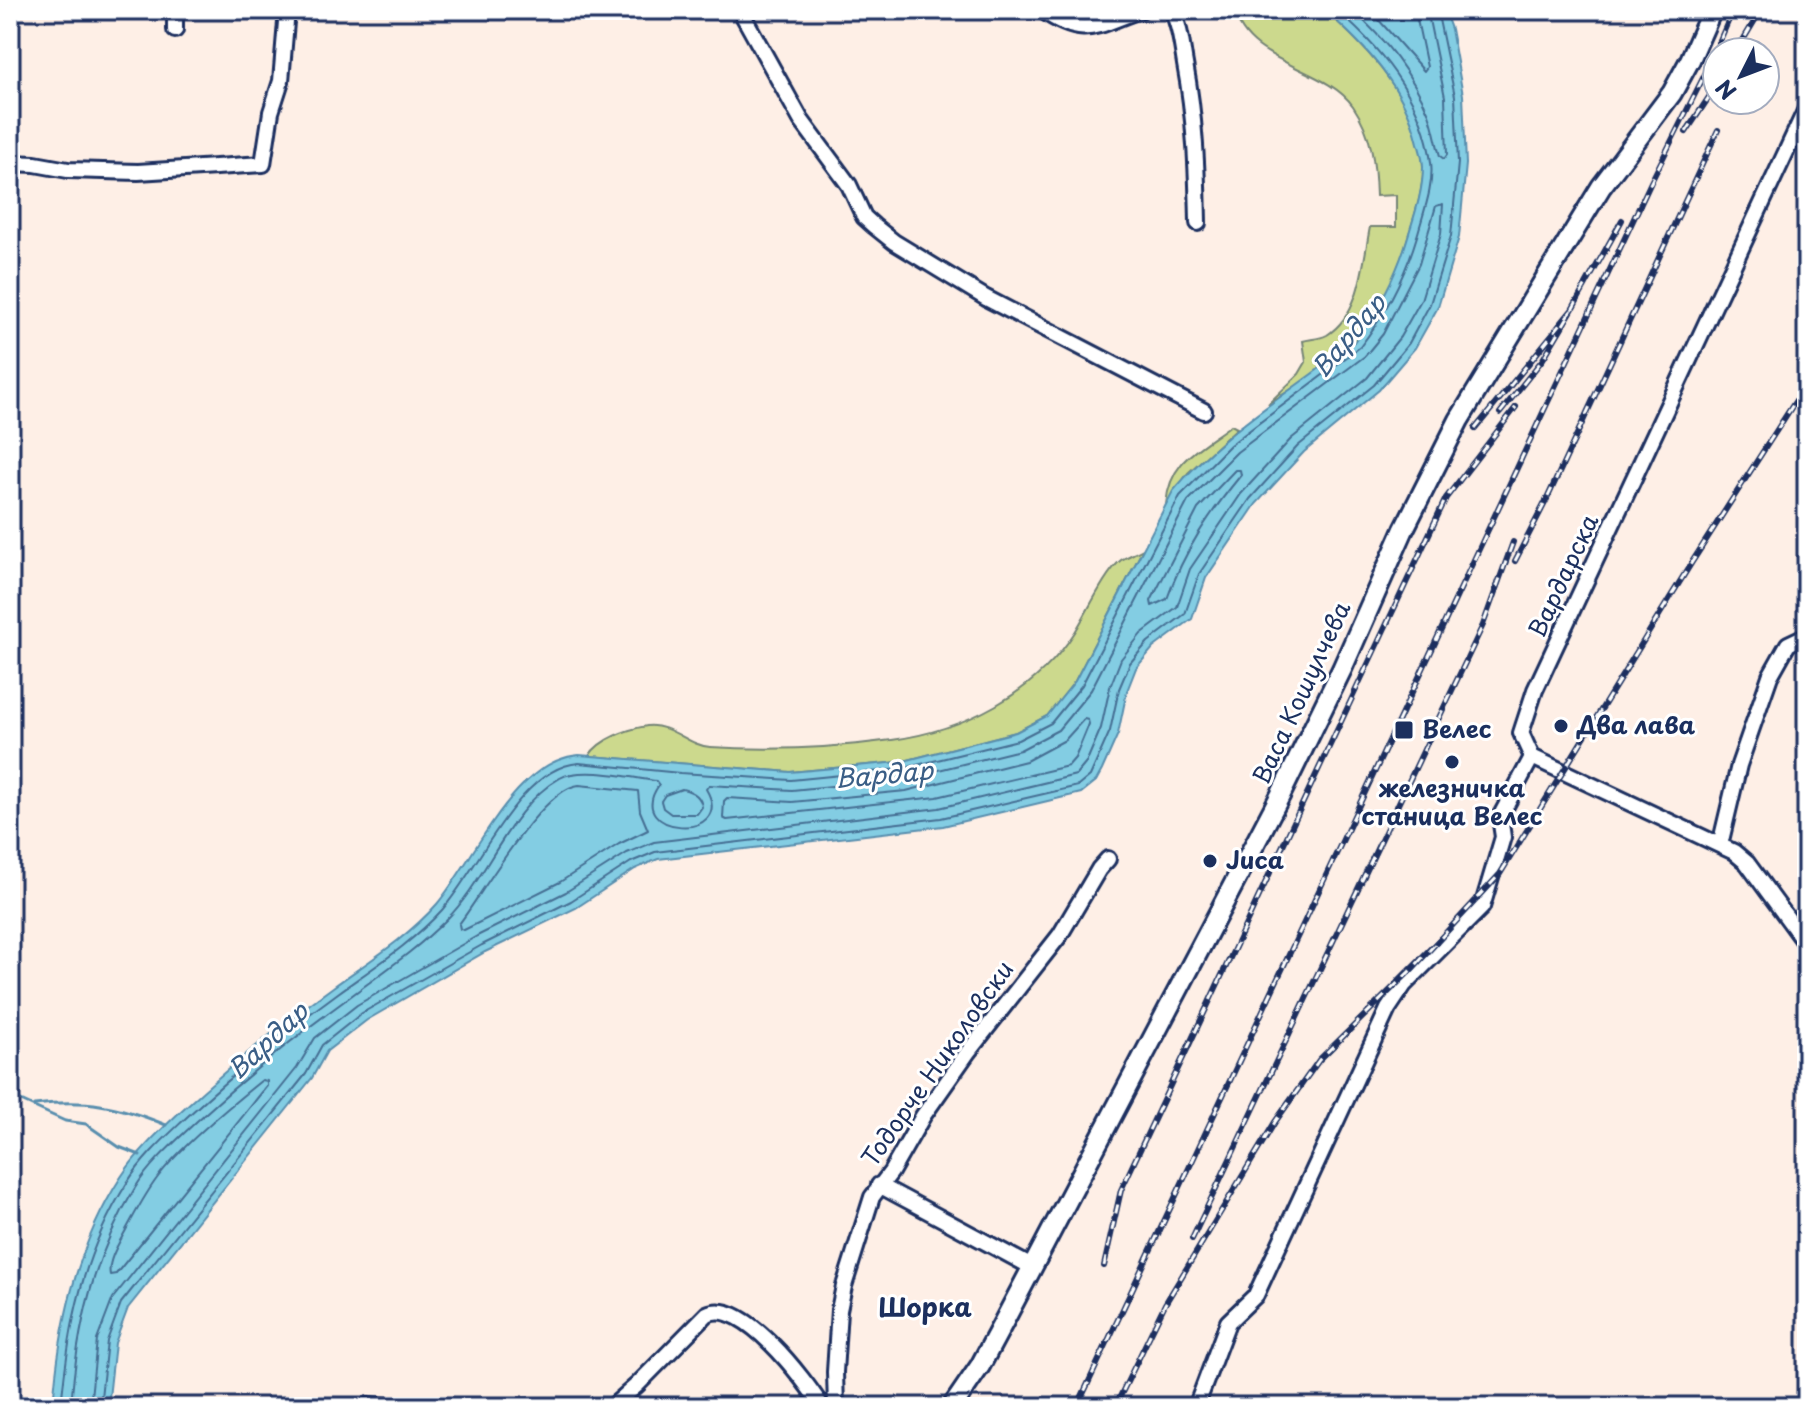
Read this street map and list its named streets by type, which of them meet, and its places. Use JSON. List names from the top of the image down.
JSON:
{
  "streets": {
    "main road": ["Васа Кошулчева"],
    "street": ["Вардарска", "Тодорче Николовски"]
  },
  "districts": ["Шорка"],
  "water": ["Вардар"],
  "places": {
    "other": ["Два лава", "железничка станица Велес", "Juca"],
    "transit": ["Велес"]
  },
  "north": "bottom left"
}
